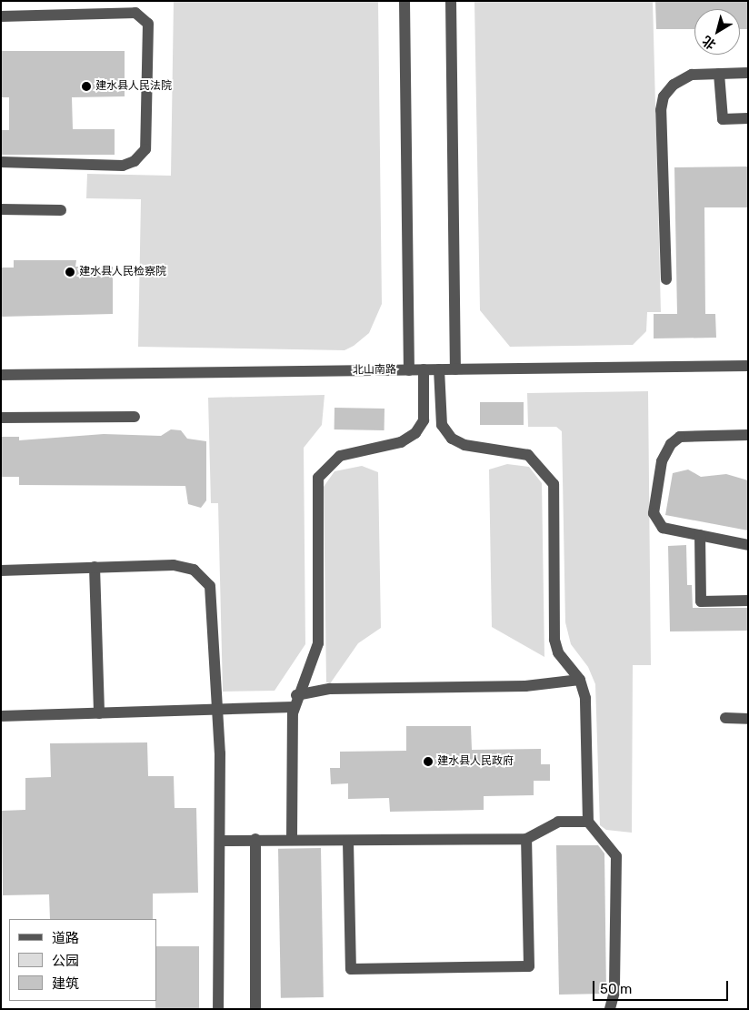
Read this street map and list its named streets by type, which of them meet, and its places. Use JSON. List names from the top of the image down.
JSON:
{
  "streets": {
    "street": ["北山南路"]
  },
  "places": ["建水县人民法院", "建水县人民检察院", "建水县人民政府"],
  "legend": ["道路", "公园", "建筑"],
  "scale_bar": "50 m",
  "north": "bottom left"
}
